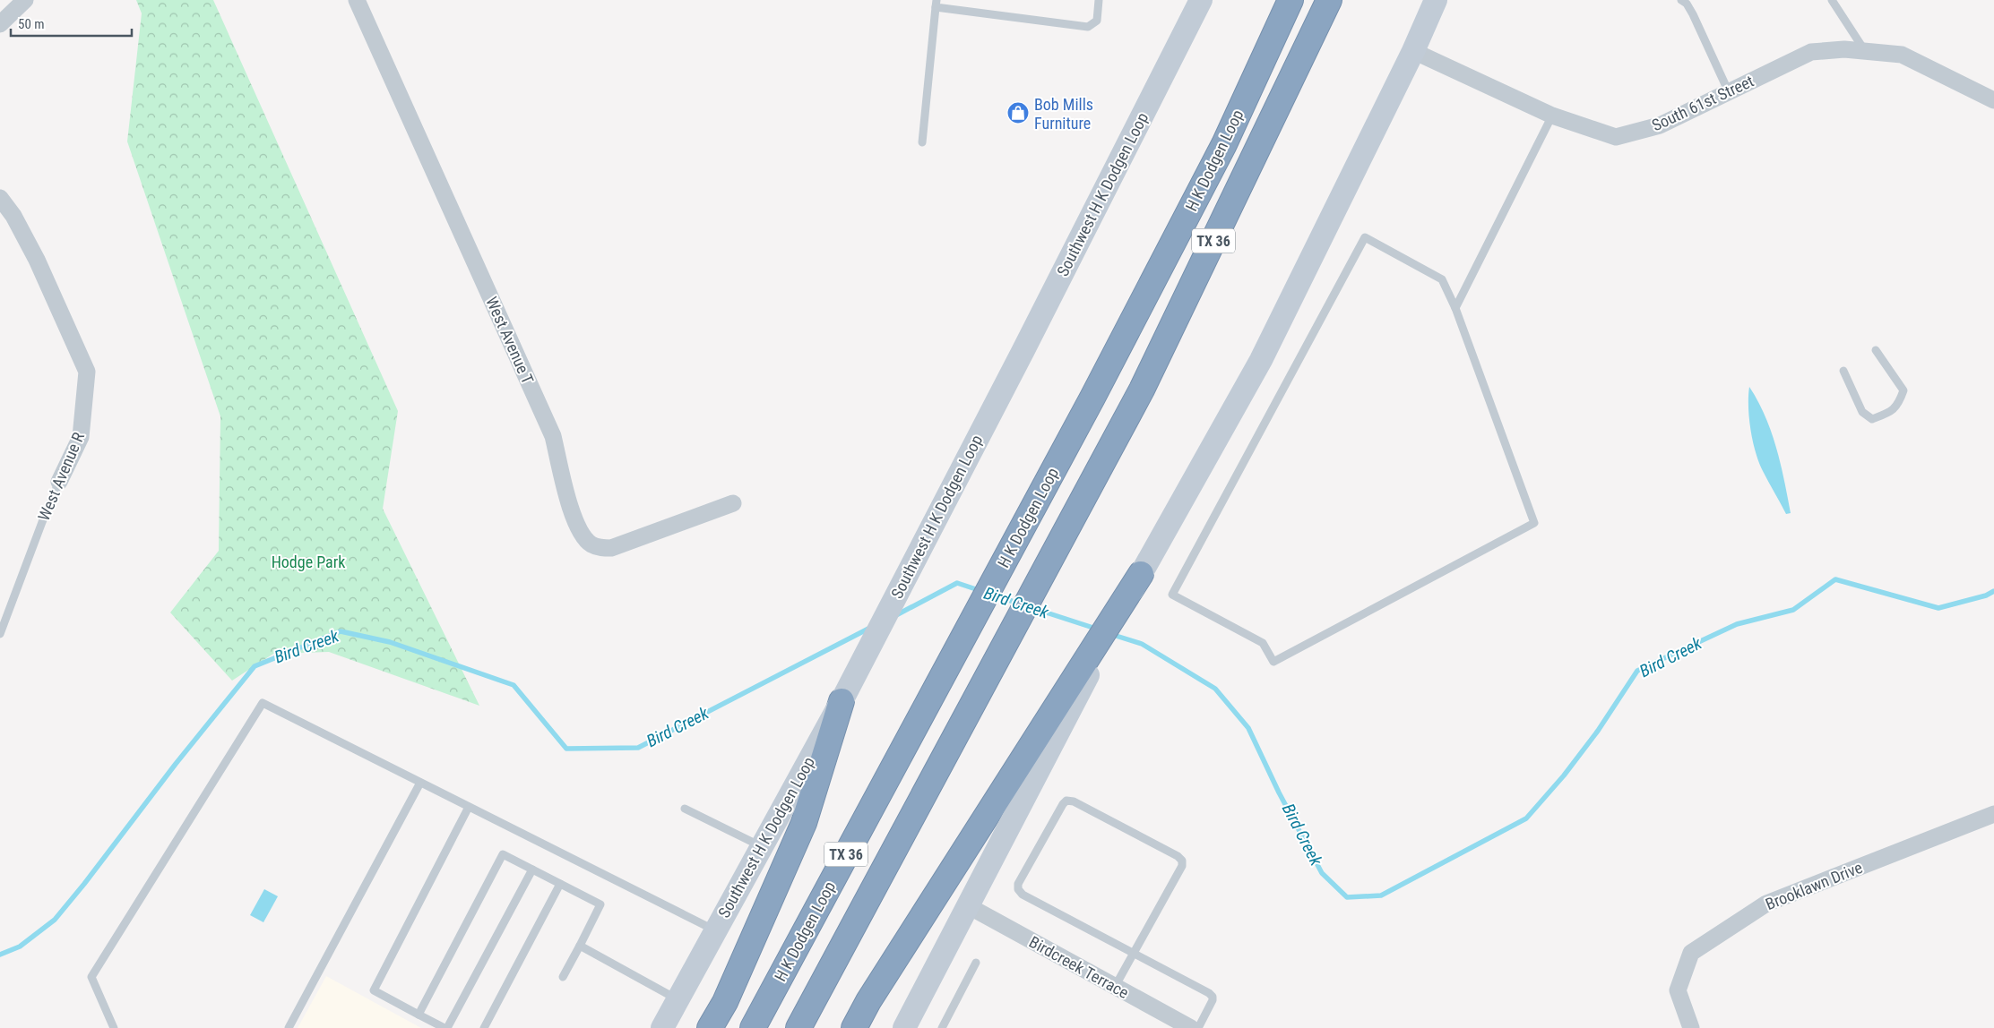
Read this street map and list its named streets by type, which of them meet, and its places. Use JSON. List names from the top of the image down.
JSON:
{
  "streets": {
    "highway": ["H K Dodgen Loop", "TX 36"],
    "main road": ["Southwest H K Dodgen Loop"],
    "street": [
      "South 61st Street",
      "West Avenue T",
      "West Avenue R",
      "Brooklawn Drive",
      "Birdcreek Terrace"
    ]
  },
  "water": ["Bird Creek"],
  "parks": ["Hodge Park"],
  "places": {
    "shop": ["Bob Mills Furniture"]
  },
  "scale_bar": "50 m"
}
